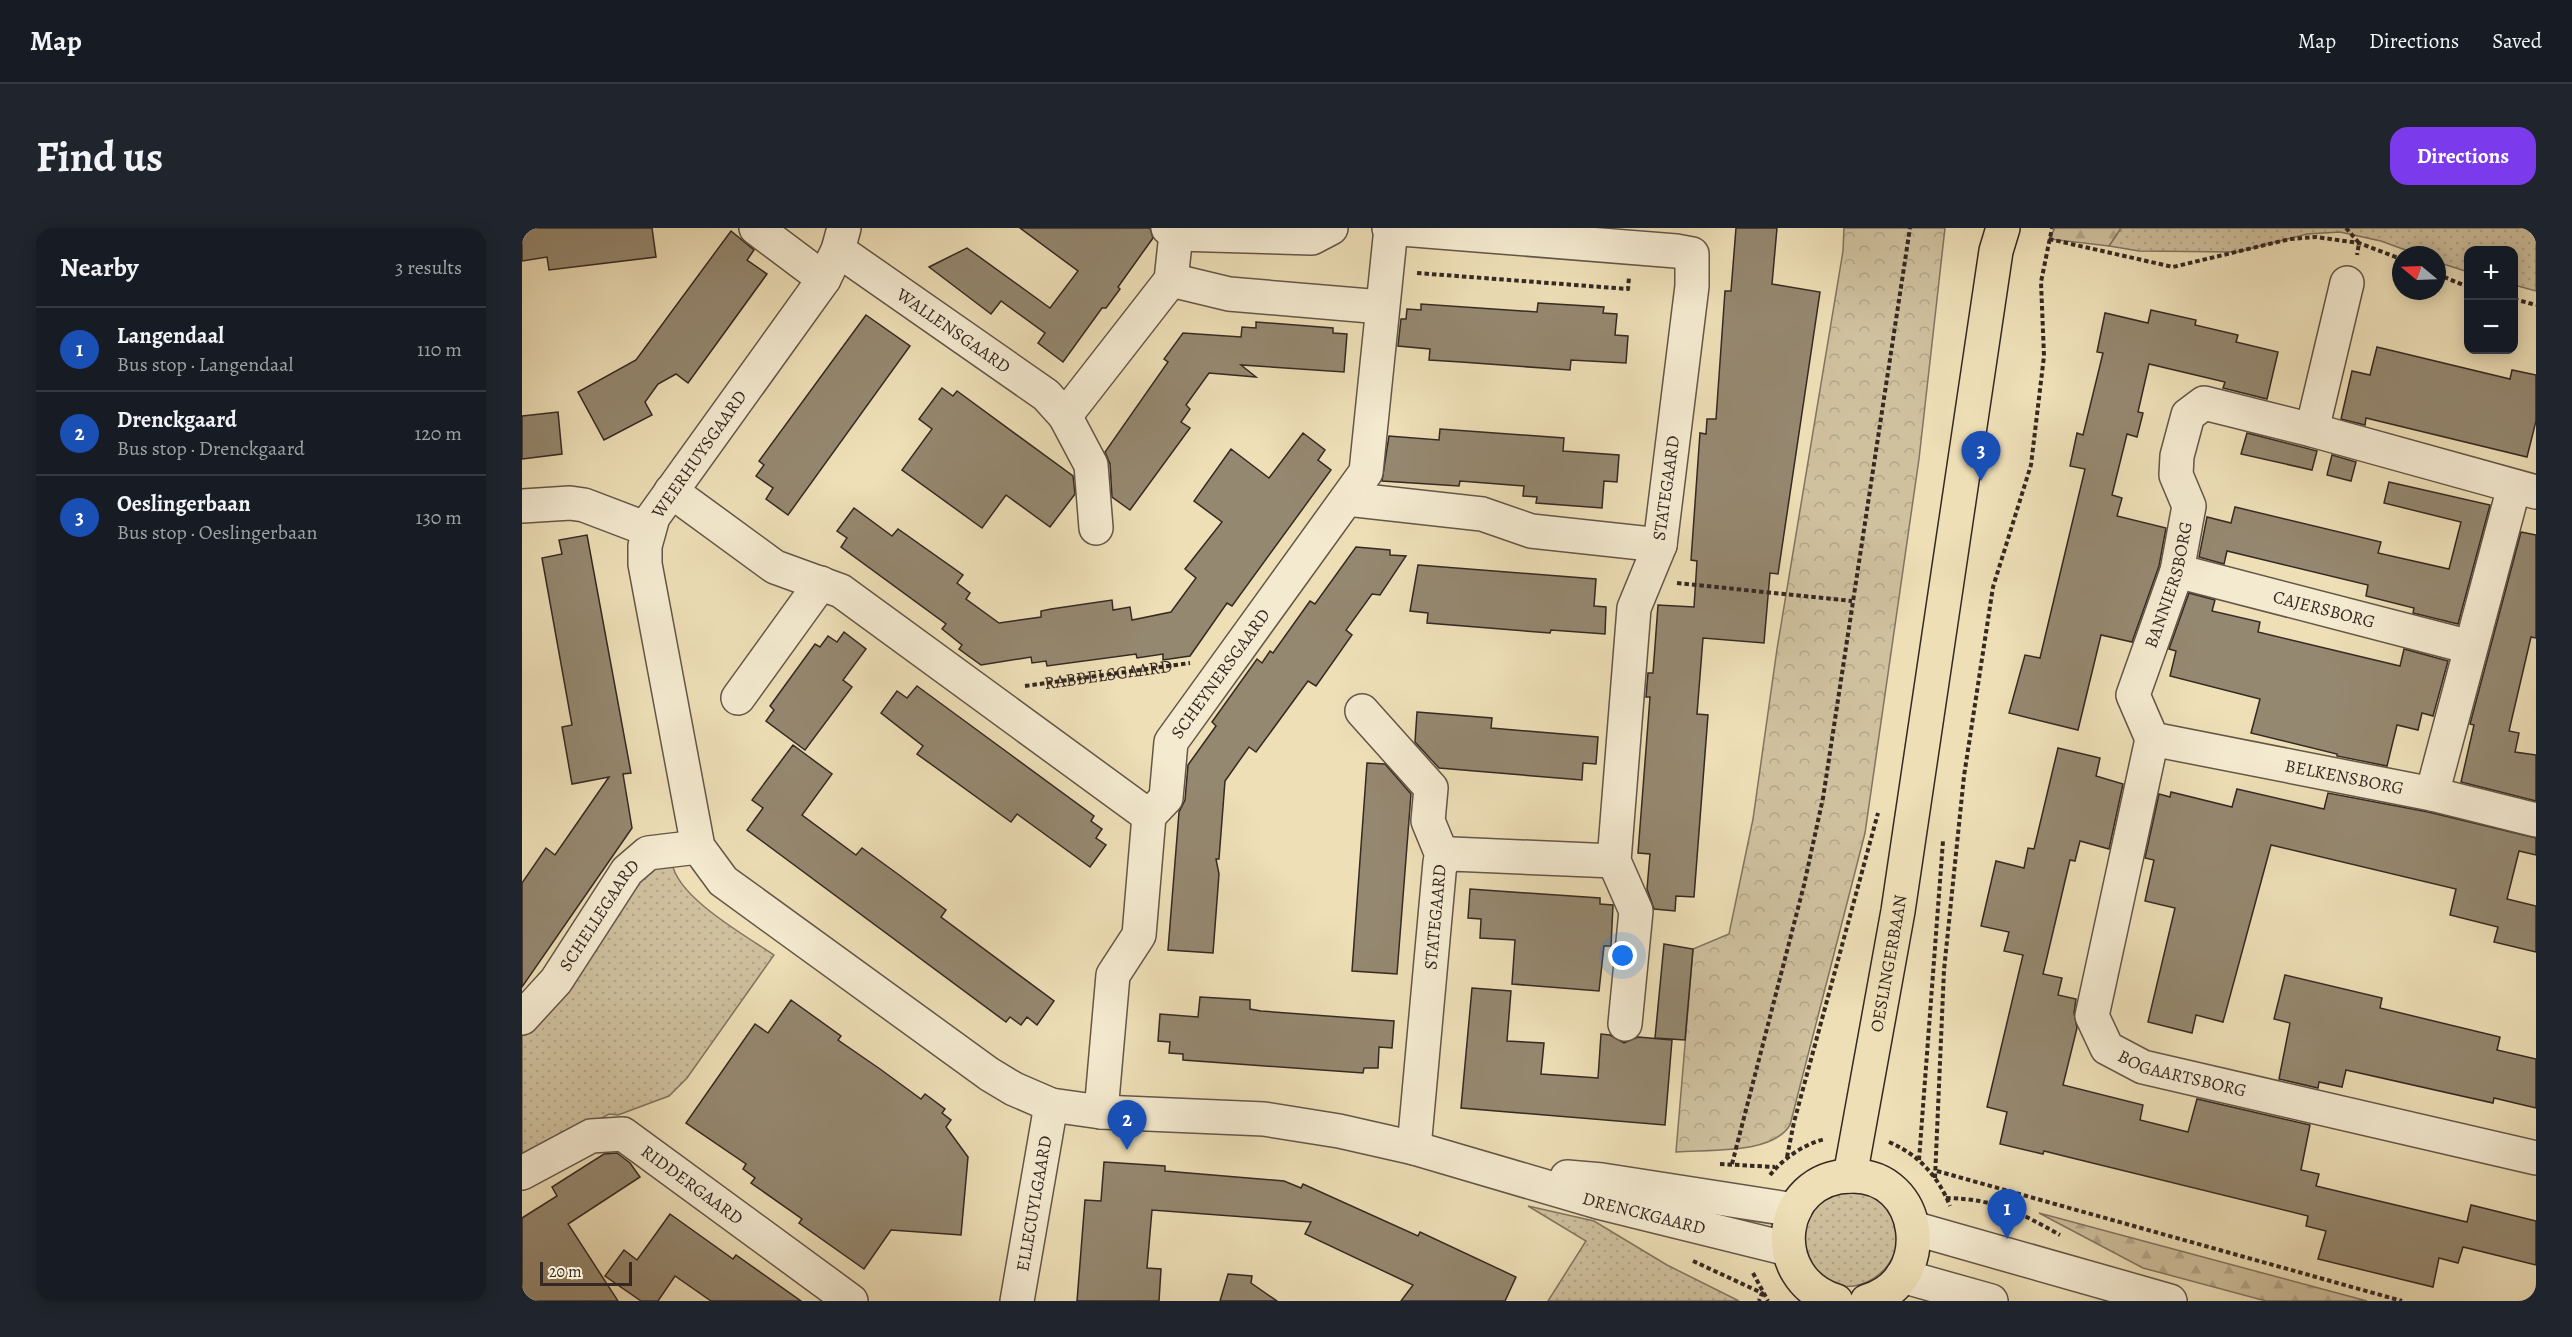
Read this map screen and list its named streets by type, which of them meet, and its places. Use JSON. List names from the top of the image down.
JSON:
{
  "streets": {
    "main road": ["OESLINGERBAAN"],
    "street": [
      "WALLENSGAARD",
      "WEERHUYSGAARD",
      "STATEGAARD",
      "BANNIERSBORG",
      "CAJERSBORG",
      "SCHEYNERSGAARD",
      "BELKENSBORG",
      "SCHELLEGAARD",
      "BOGAARTSBORG",
      "RIDDERGAARD",
      "ELLECUYLGAARD",
      "DRENCKGAARD"
    ],
    "path": ["RABBELSGAARD"]
  },
  "crossings": [
    ["WALLENSGAARD", "WEERHUYSGAARD"],
    ["WEERHUYSGAARD", "SCHELLEGAARD"],
    ["WEERHUYSGAARD", "DRENCKGAARD"],
    ["STATEGAARD", "DRENCKGAARD"],
    ["BANNIERSBORG", "CAJERSBORG"],
    ["BANNIERSBORG", "BELKENSBORG"],
    ["BANNIERSBORG", "BOGAARTSBORG"],
    ["RABBELSGAARD", "SCHEYNERSGAARD"],
    ["BELKENSBORG", "BOGAARTSBORG"],
    ["SCHELLEGAARD", "DRENCKGAARD"],
    ["ELLECUYLGAARD", "DRENCKGAARD"]
  ],
  "scale_bar": "20 m",
  "north": "left",
  "page": {
    "header": "Map",
    "nav": ["Map", "Directions", "Saved"],
    "buttons": "Directions",
    "title": "Find us",
    "heading": ["Nearby", "3 results"],
    "map_buttons": ["+", "−"],
    "list": [
      {
        "mark": "1",
        "name": "Langendaal",
        "note": "Bus stop · Langendaal",
        "value": "110 m"
      },
      {
        "mark": "2",
        "name": "Drenckgaard",
        "note": "Bus stop · Drenckgaard",
        "value": "120 m"
      },
      {
        "mark": "3",
        "name": "Oeslingerbaan",
        "note": "Bus stop · Oeslingerbaan",
        "value": "130 m"
      }
    ],
    "pins": ["3", "2", "1"],
    "scale": "20 m"
  }
}
